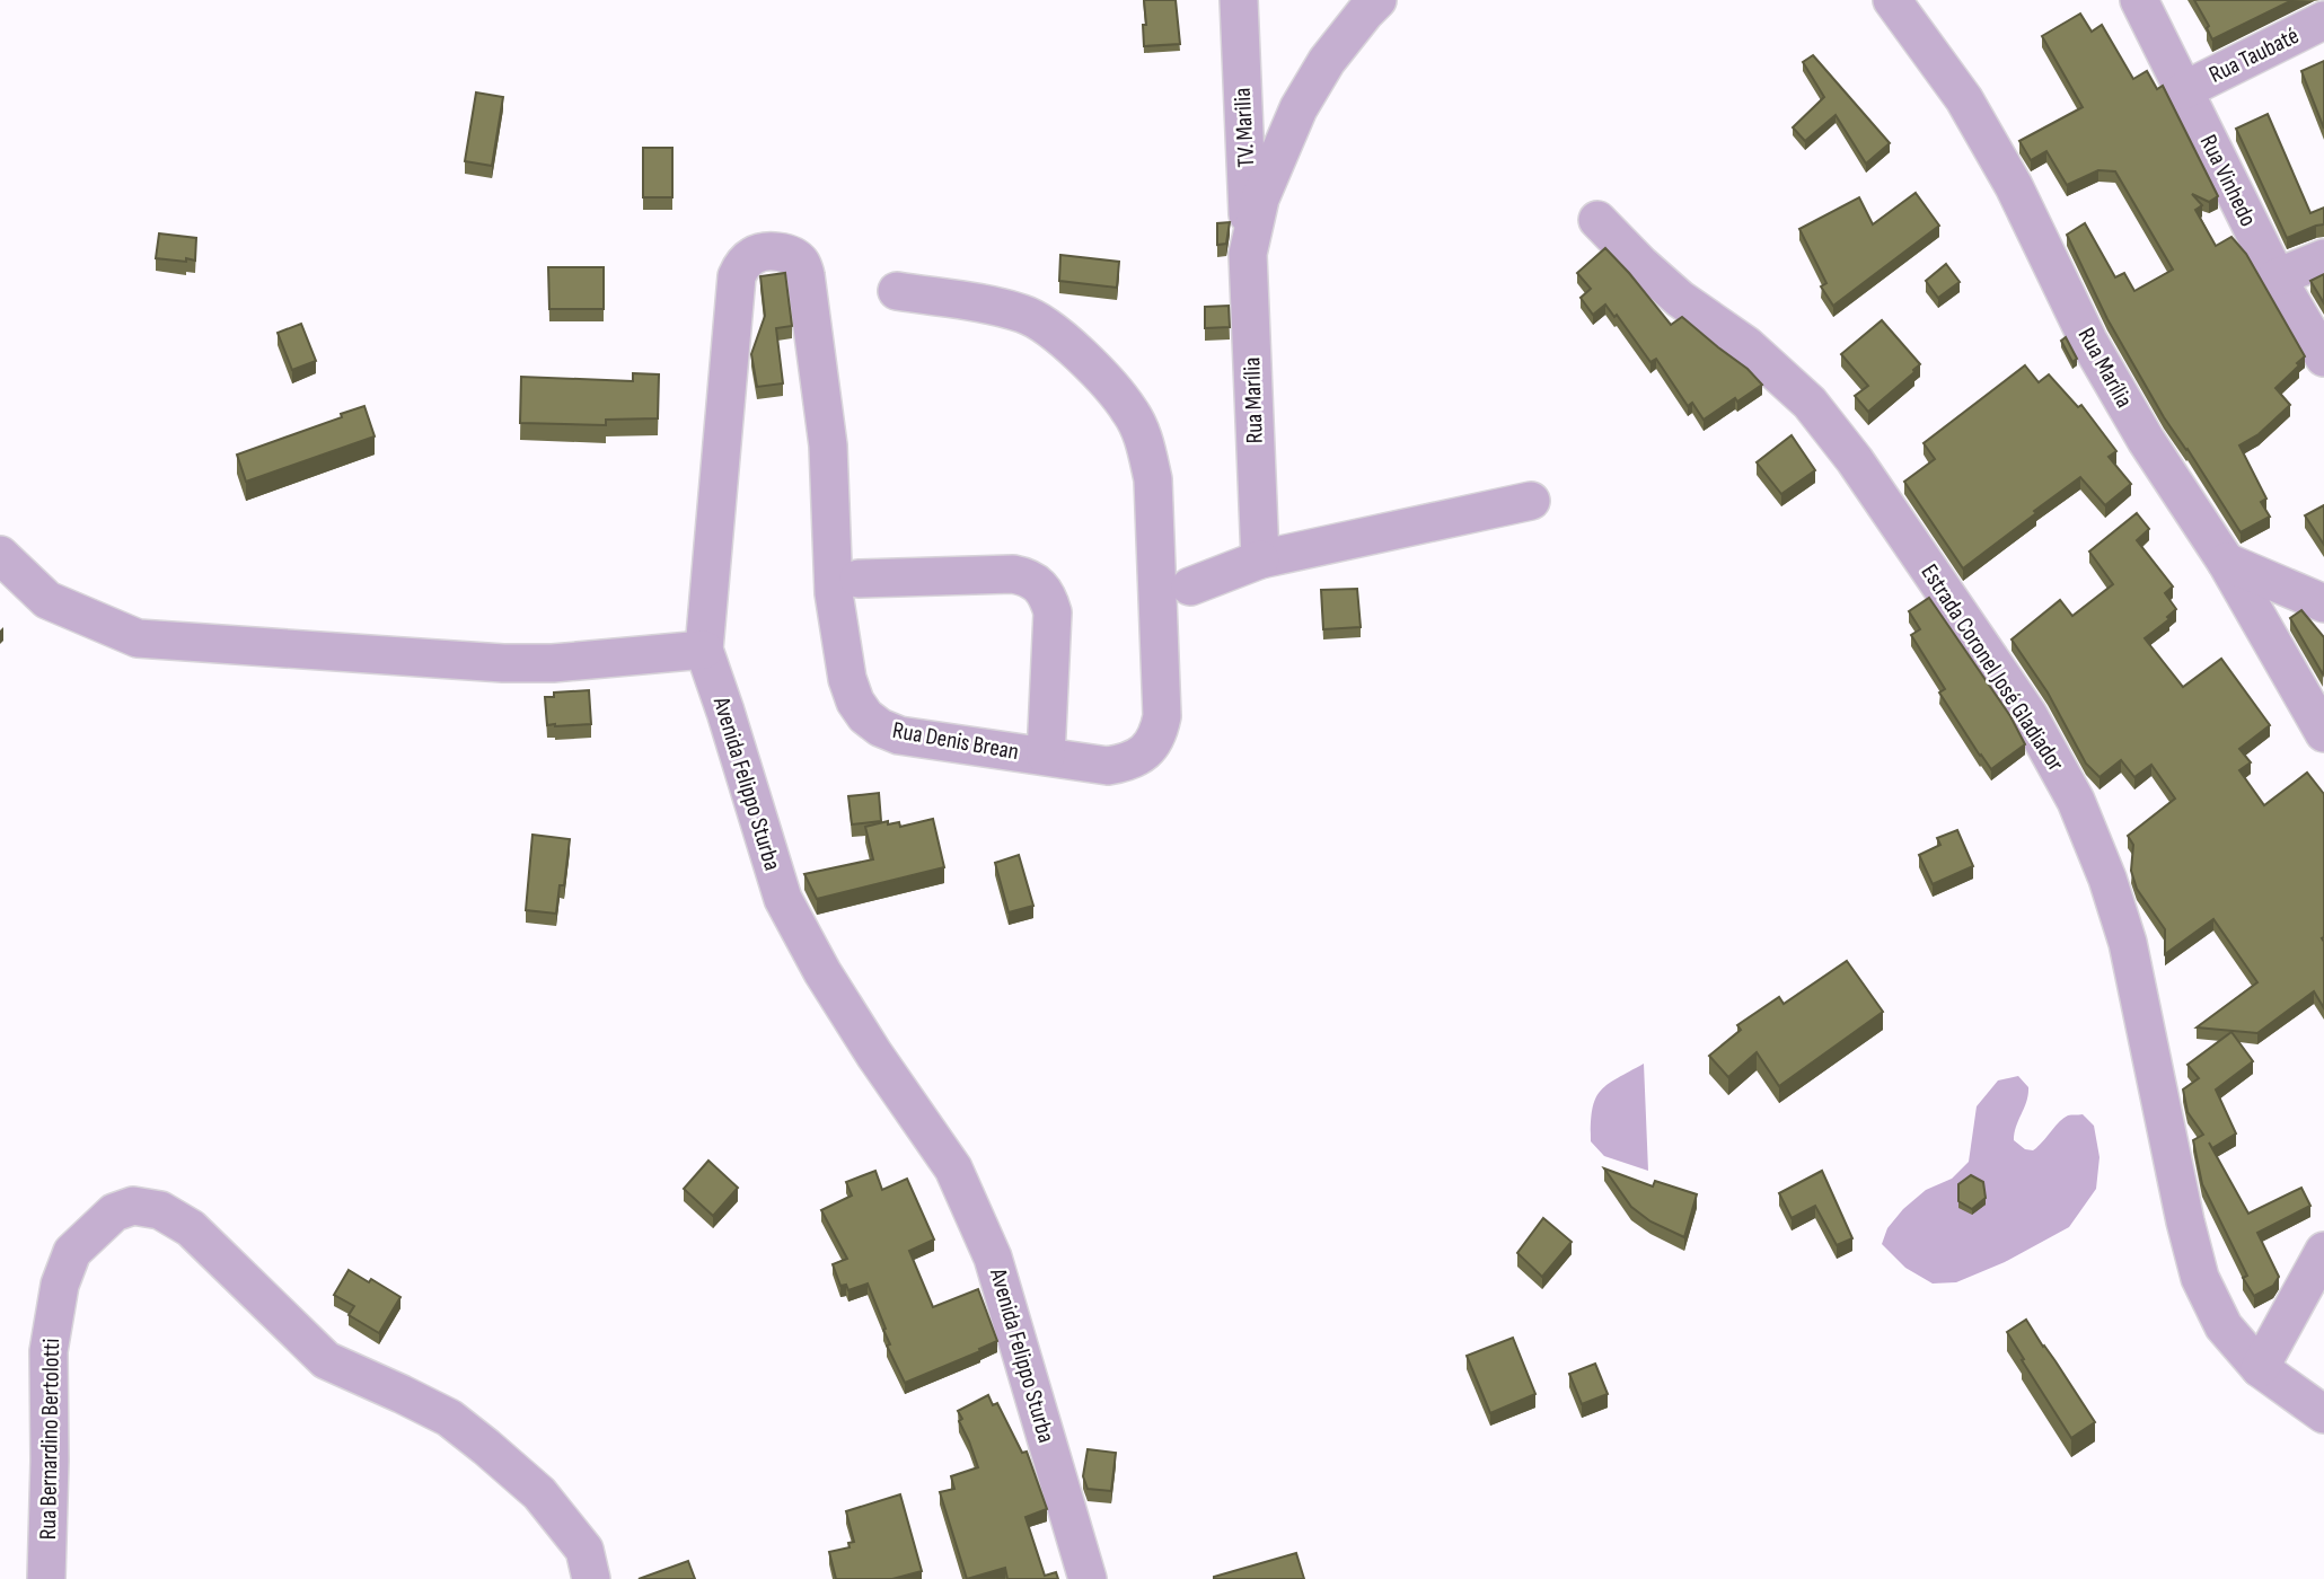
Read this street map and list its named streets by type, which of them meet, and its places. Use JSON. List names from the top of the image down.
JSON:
{
  "streets": {
    "street": [
      "Rua Taubaté",
      "TV. Marilia",
      "Rua Vinhedo",
      "Rua Marília",
      "Estrada Coronel José Gladiador",
      "Rua Denis Brean",
      "Avenida Felippo Sturba",
      "Rua Bernardino Bertolotti"
    ]
  },
  "crossings": [
    ["Rua Taubaté", "Rua Vinhedo"],
    ["TV. Marilia", "Rua Marília"],
    ["Rua Denis Brean", "Avenida Felippo Sturba"]
  ]
}
